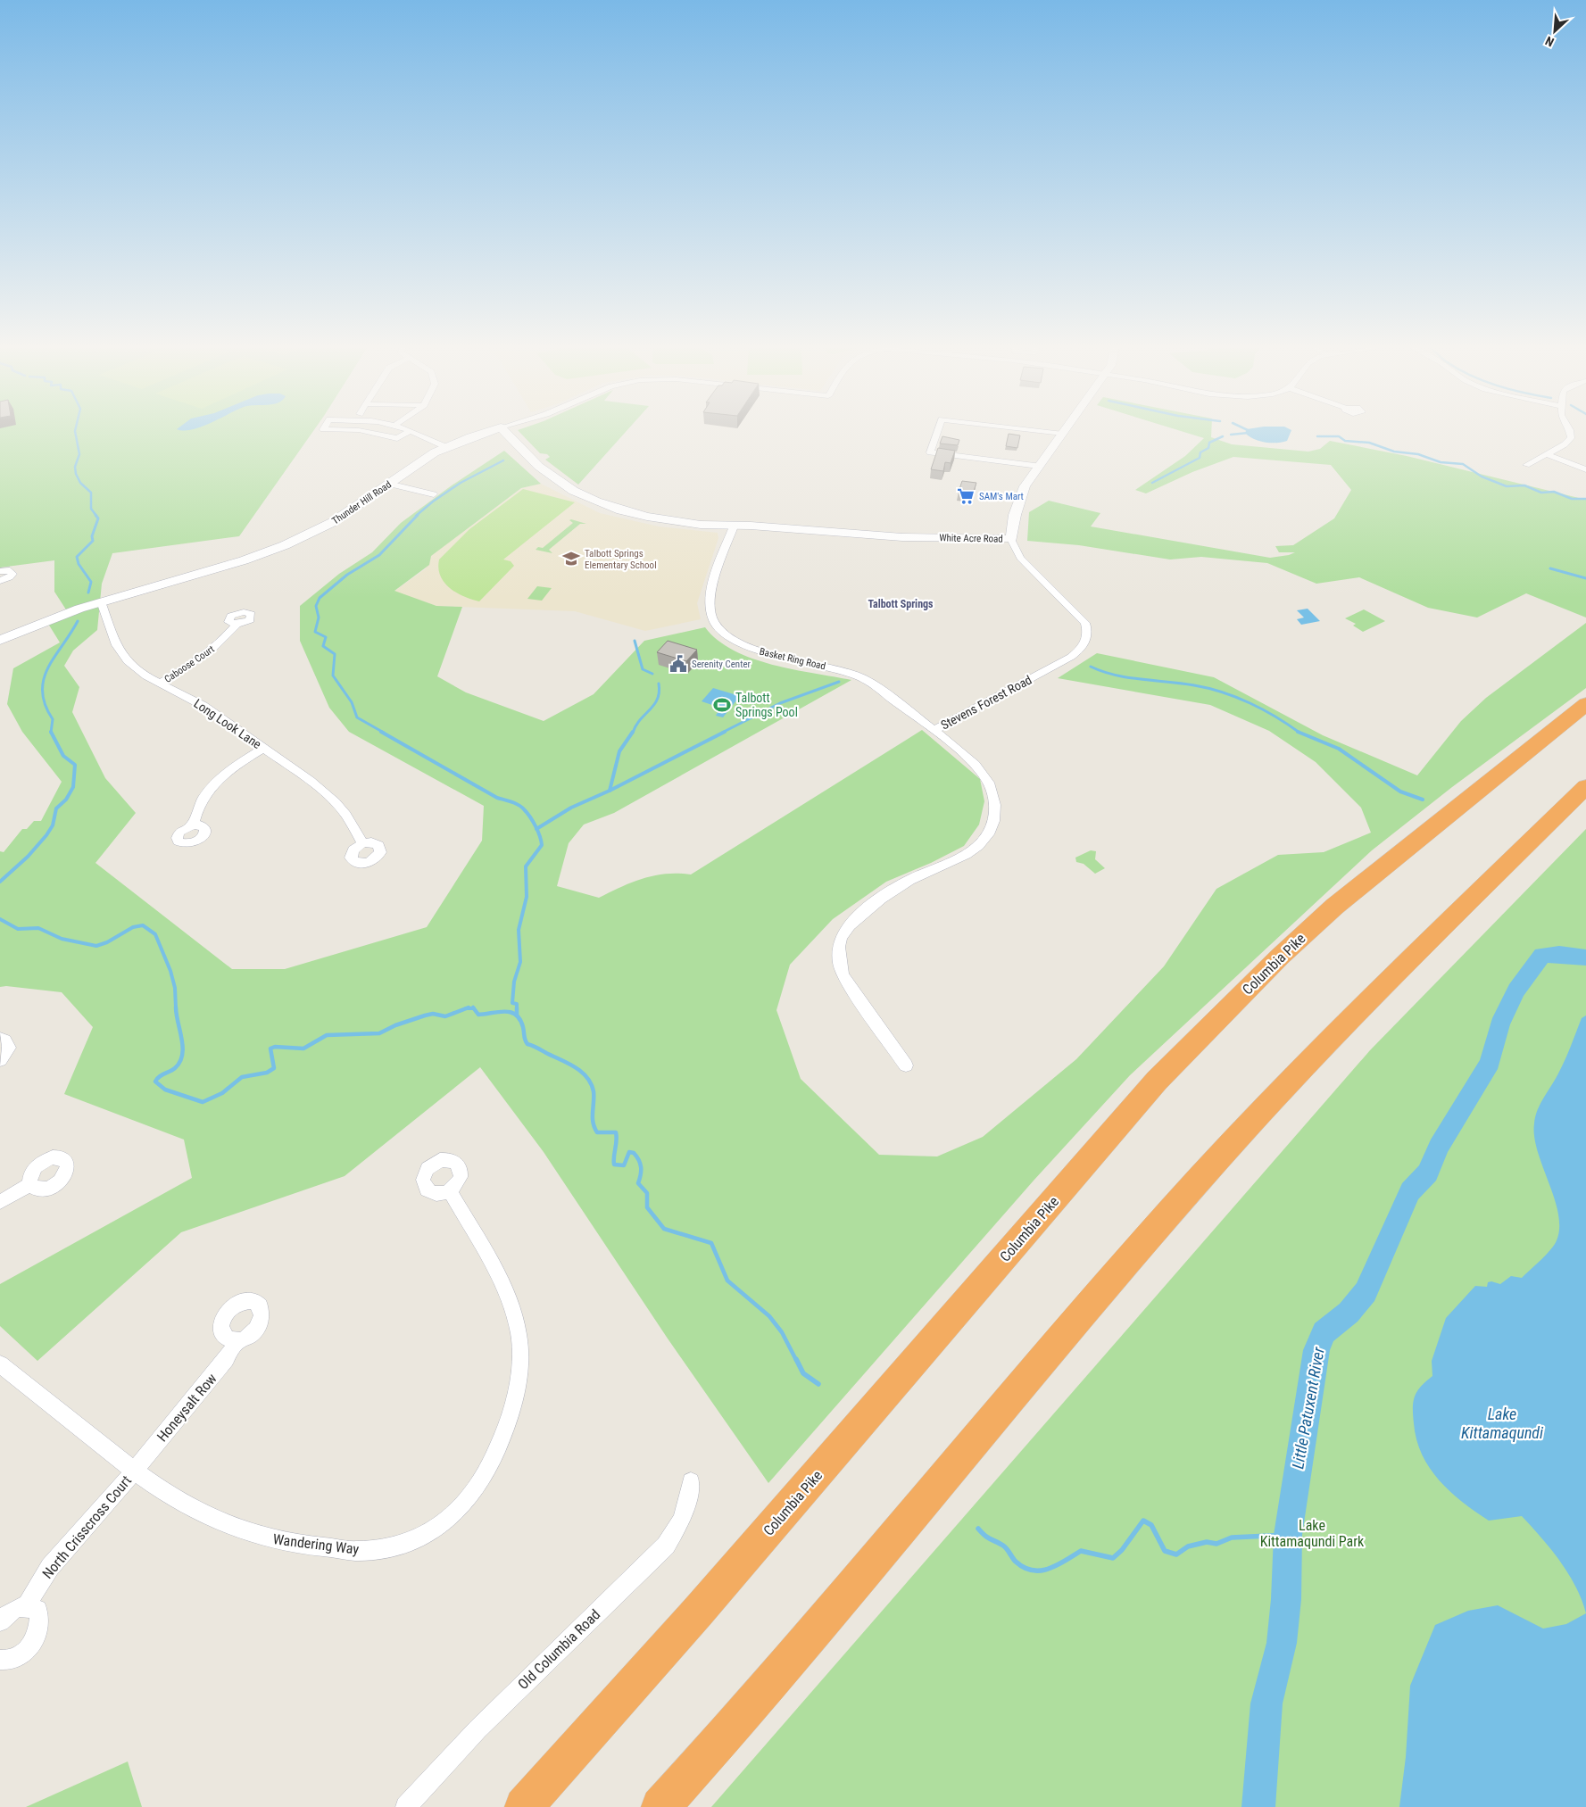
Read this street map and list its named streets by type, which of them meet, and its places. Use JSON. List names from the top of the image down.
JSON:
{
  "streets": {
    "highway": ["Columbia Pike"],
    "street": [
      "Thunder Hill Road",
      "White Acre Road",
      "Basket Ring Road",
      "Caboose Court",
      "Stevens Forest Road",
      "Long Look Lane",
      "Honeysalt Row",
      "North Crisscross Court",
      "Wandering Way",
      "Old Columbia Road"
    ]
  },
  "crossings": [
    ["Thunder Hill Road", "Long Look Lane"],
    ["White Acre Road", "Basket Ring Road"],
    ["White Acre Road", "Stevens Forest Road"],
    ["Basket Ring Road", "Stevens Forest Road"],
    ["Caboose Court", "Long Look Lane"],
    ["Honeysalt Row", "North Crisscross Court"],
    ["Honeysalt Row", "Wandering Way"],
    ["North Crisscross Court", "Wandering Way"]
  ],
  "districts": ["Talbott Springs"],
  "water": ["Little Patuxent River", "Lake Kittamaqundi"],
  "parks": ["Lake Kittamaqundi Park"],
  "places": {
    "supermarket": ["SAM's Mart"],
    "school or university": ["Talbott Springs Elementary School"],
    "public building": ["Serenity Center"],
    "sports": ["Talbott Springs Pool"]
  },
  "north": "bottom left"
}
